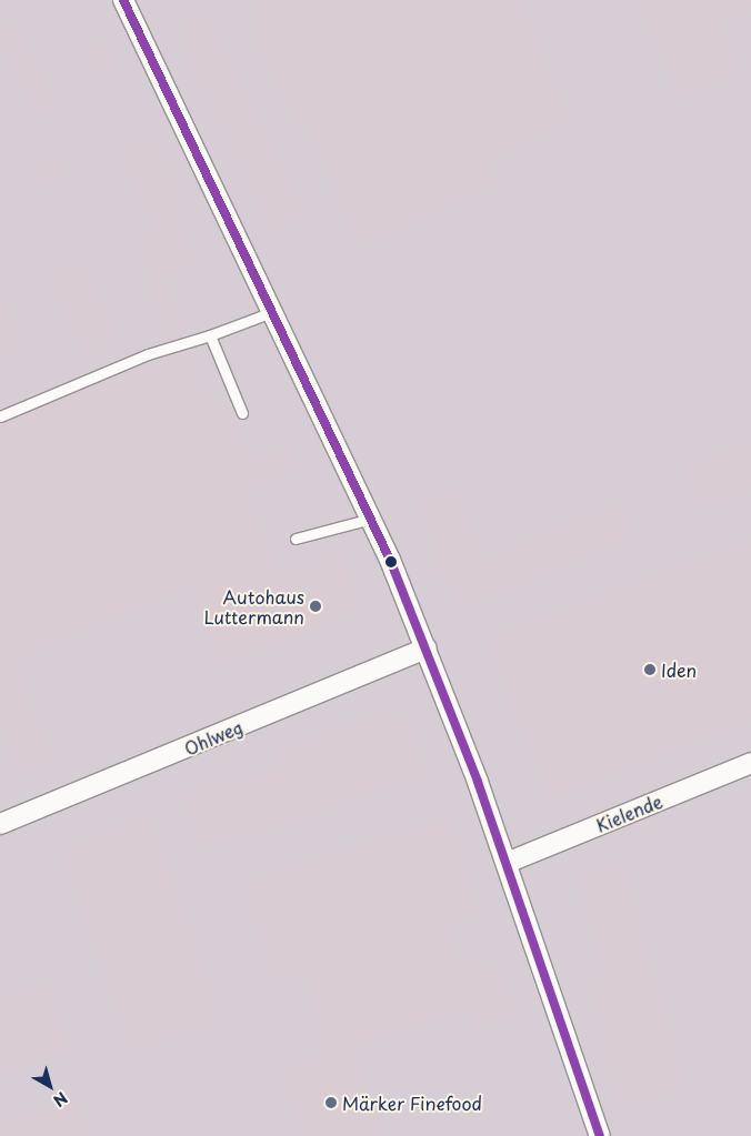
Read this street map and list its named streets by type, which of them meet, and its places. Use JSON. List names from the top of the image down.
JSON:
{
  "streets": {
    "street": ["Ohlweg", "Kielende"]
  },
  "places": ["Autohaus Luttermann", "Iden", "Märker Finefood"],
  "north": "bottom right"
}
